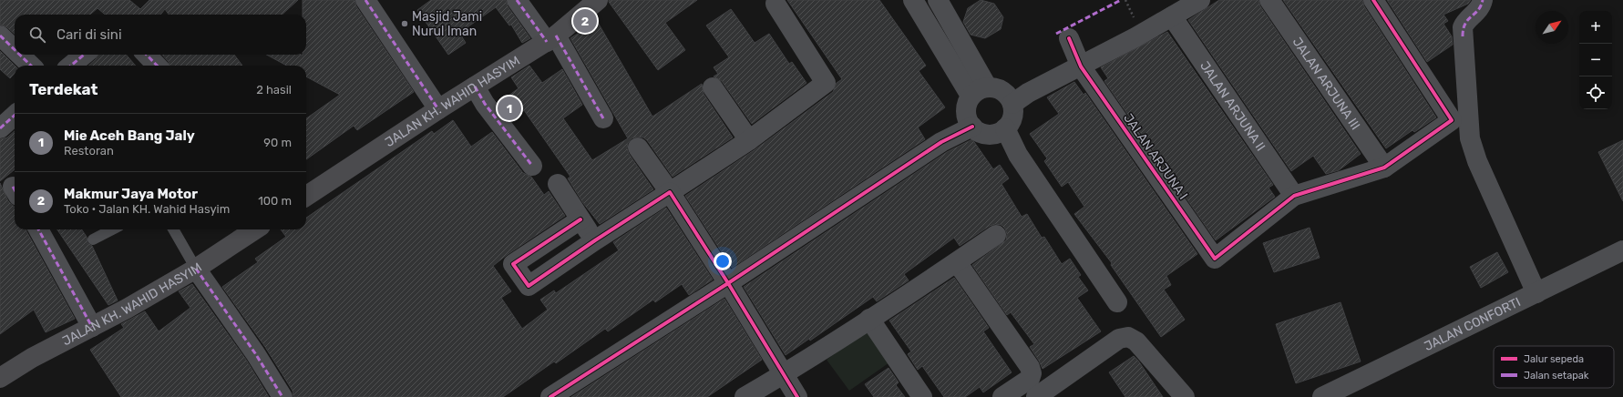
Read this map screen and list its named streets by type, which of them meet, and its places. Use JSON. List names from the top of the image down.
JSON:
{
  "streets": {
    "street": [
      "JALAN ARJUNA III",
      "JALAN KH. WAHID HASYIM",
      "JALAN ARJUNA II",
      "JALAN ARJUNA I",
      "JALAN CONFORTI"
    ]
  },
  "crossings": [
    ["JALAN ARJUNA II", "JALAN ARJUNA I"]
  ],
  "places": ["Masjid Jami Nurul Iman"],
  "legend": ["Jalur sepeda", "Jalan setapak"],
  "north": "top right",
  "page": {
    "pins": ["2", "1"],
    "map_buttons": ["+", "−"],
    "search": "Cari di sini",
    "heading": ["Terdekat", "2 hasil"],
    "list": [
      {
        "mark": "1",
        "name": "Mie Aceh Bang Jaly",
        "note": "Restoran",
        "value": "90 m"
      },
      {
        "mark": "2",
        "name": "Makmur Jaya Motor",
        "note": "Toko · Jalan KH. Wahid Hasyim",
        "value": "100 m"
      }
    ]
  }
}
